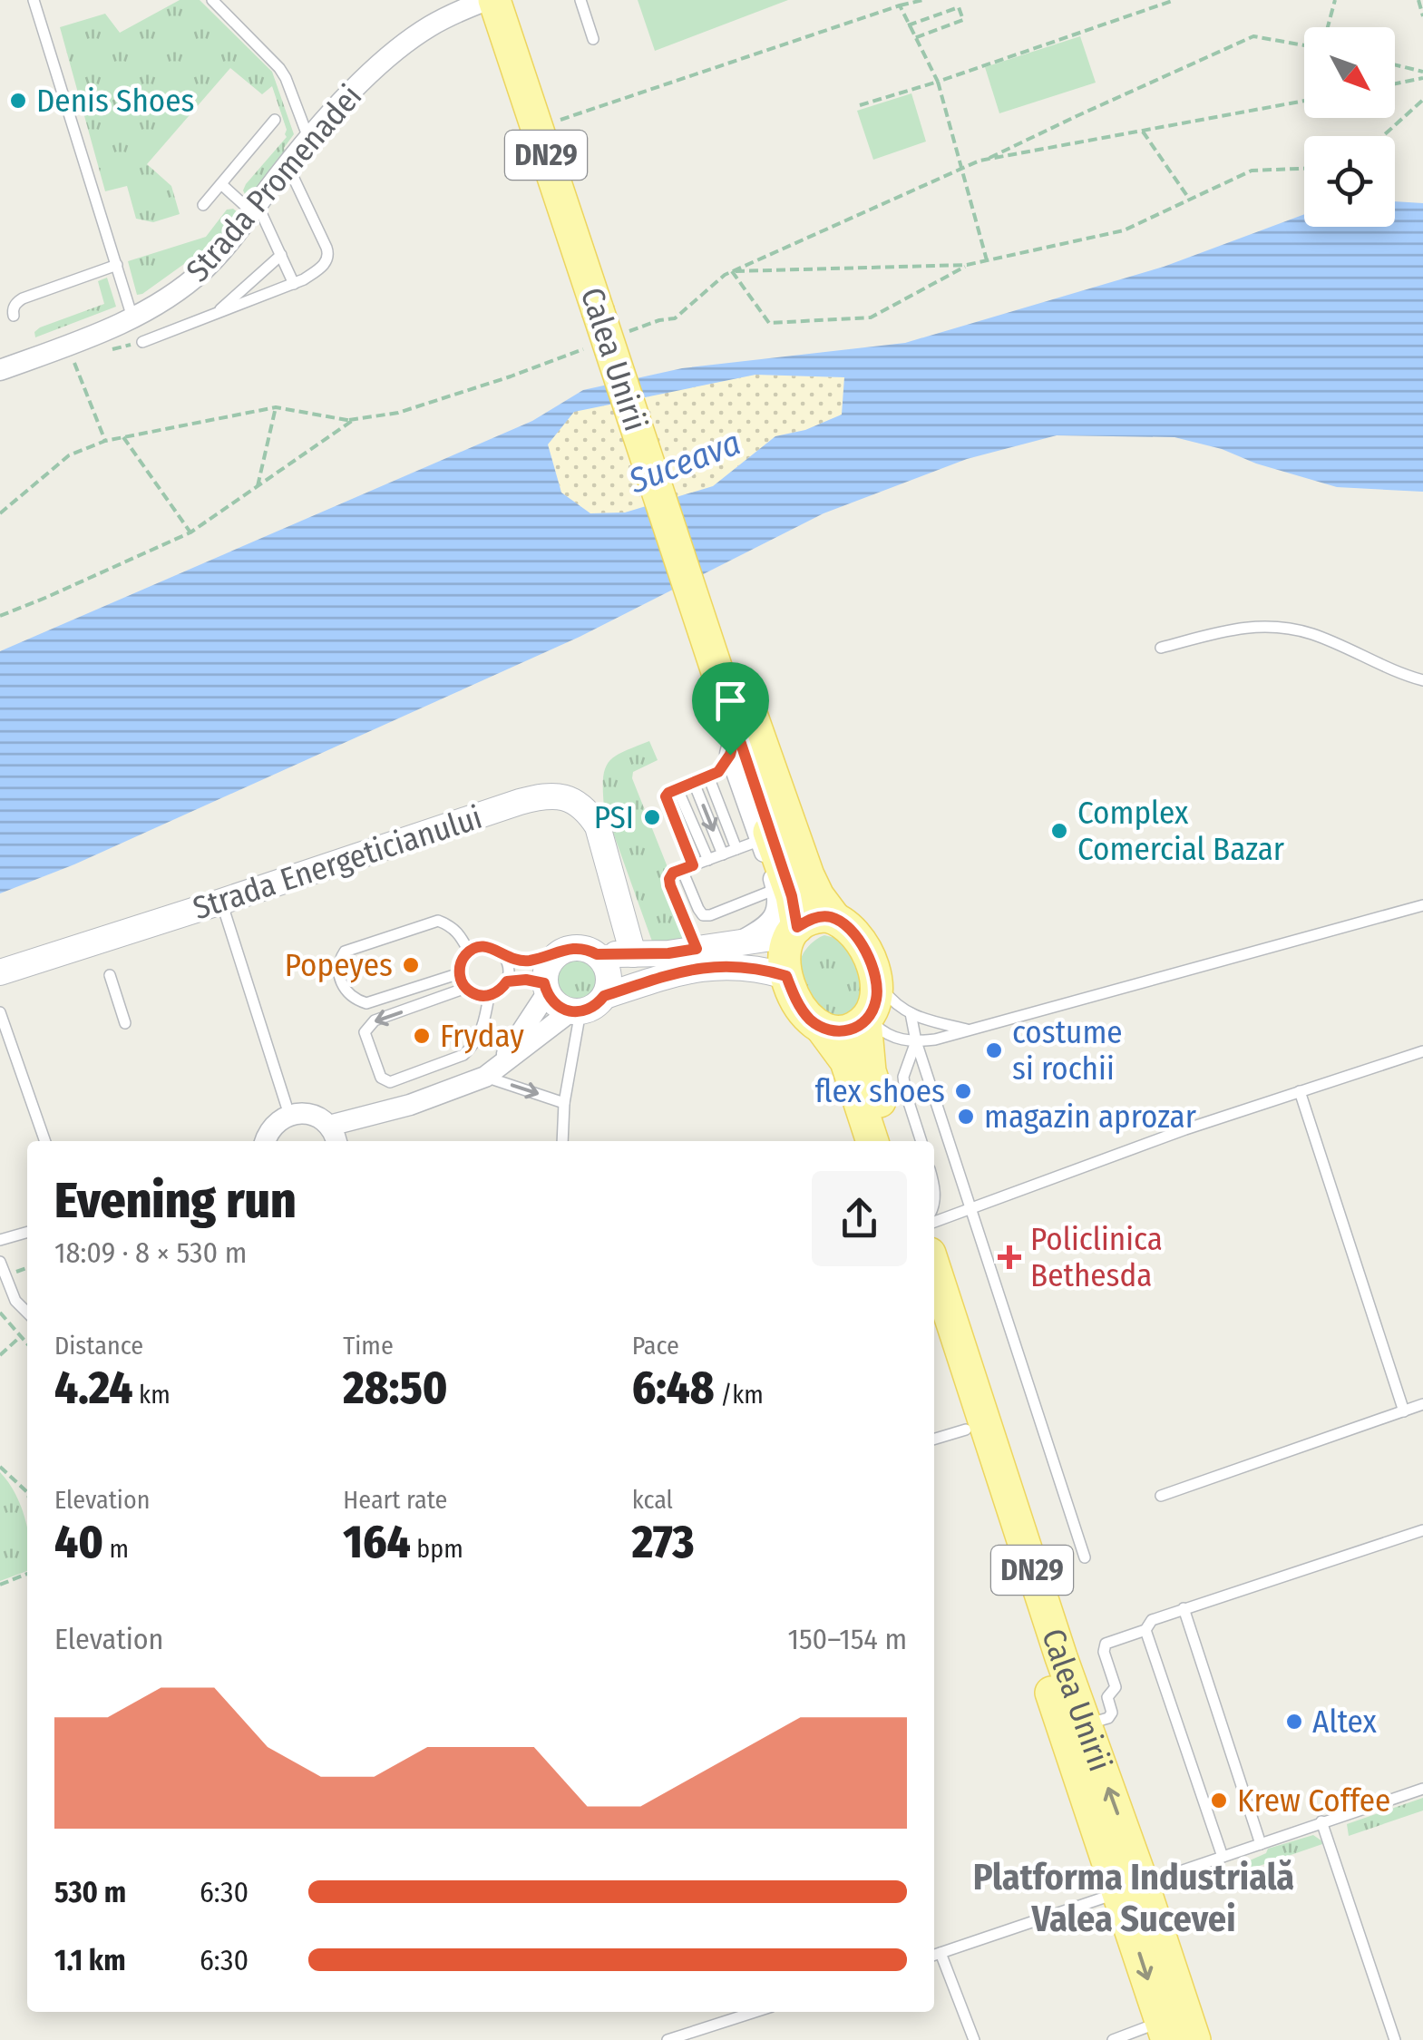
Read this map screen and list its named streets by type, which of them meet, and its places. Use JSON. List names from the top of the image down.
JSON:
{
  "streets": {
    "main road": ["DN29", "Calea Unirii"],
    "street": ["Strada Promenadei", "Strada Energeticianului"]
  },
  "crossings": [
    ["DN29", "Calea Unirii"]
  ],
  "districts": ["Platforma Industrială Valea Sucevei"],
  "water": ["Suceava"],
  "places": {
    "other": [
      "Denis Shoes",
      "PSI",
      "Complex Comercial Bazar",
      "Popeyes",
      "Fryday",
      "costume si rochii",
      "flex shoes",
      "magazin aprozar",
      "Altex",
      "Krew Coffee"
    ],
    "health": ["Policlinica Bethesda"]
  },
  "north": "bottom right",
  "page": {
    "heading": ["Evening run", "18:09 · 8 × 530 m"],
    "stats": [
      ["Distance", "4.24 km"],
      ["Time", "28:50"],
      ["Pace", "6:48 /km"],
      ["Elevation", "40 m"],
      ["Heart rate", "164 bpm"],
      ["kcal", "273"]
    ],
    "chart": ["Elevation", "150–154 m"],
    "list": [
      {
        "name": "530 m",
        "note": "6:30"
      },
      {
        "name": "1.1 km",
        "note": "6:30"
      }
    ]
  }
}
